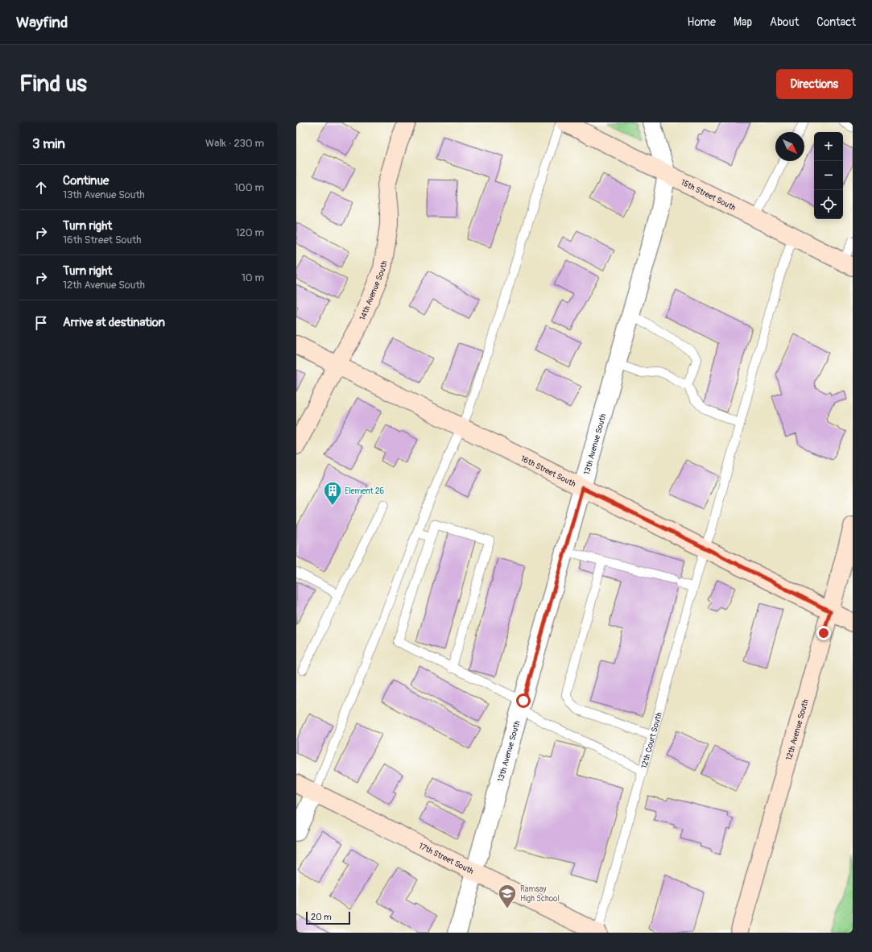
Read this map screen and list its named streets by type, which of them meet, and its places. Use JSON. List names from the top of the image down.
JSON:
{
  "streets": {
    "street": [
      "15th Street South",
      "14th Avenue South",
      "13th Avenue South",
      "16th Street South",
      "12th Avenue South",
      "17th Street South"
    ],
    "lane": ["12th Court South"]
  },
  "crossings": [
    ["15th Street South", "13th Avenue South"],
    ["15th Street South", "12th Court South"],
    ["14th Avenue South", "16th Street South"],
    ["13th Avenue South", "16th Street South"],
    ["13th Avenue South", "17th Street South"],
    ["16th Street South", "12th Avenue South"],
    ["16th Street South", "12th Court South"],
    ["12th Court South", "17th Street South"]
  ],
  "places": {
    "building": ["Element 26"],
    "school or university": ["Ramsay High School"]
  },
  "scale_bar": "20 m",
  "north": "bottom right",
  "page": {
    "header": "Wayfind",
    "nav": [
      "Home",
      "Map",
      "About",
      "Contact"
    ],
    "buttons": "Directions",
    "title": "Find us",
    "heading": ["3 min", "Walk · 230 m"],
    "map_buttons": ["+", "−"],
    "list": [
      ["Continue", "13th Avenue South", "100 m"],
      ["Turn right", "16th Street South", "120 m"],
      ["Turn right", "12th Avenue South", "10 m"],
      "Arrive at destination"
    ],
    "scale": "20 m"
  }
}
